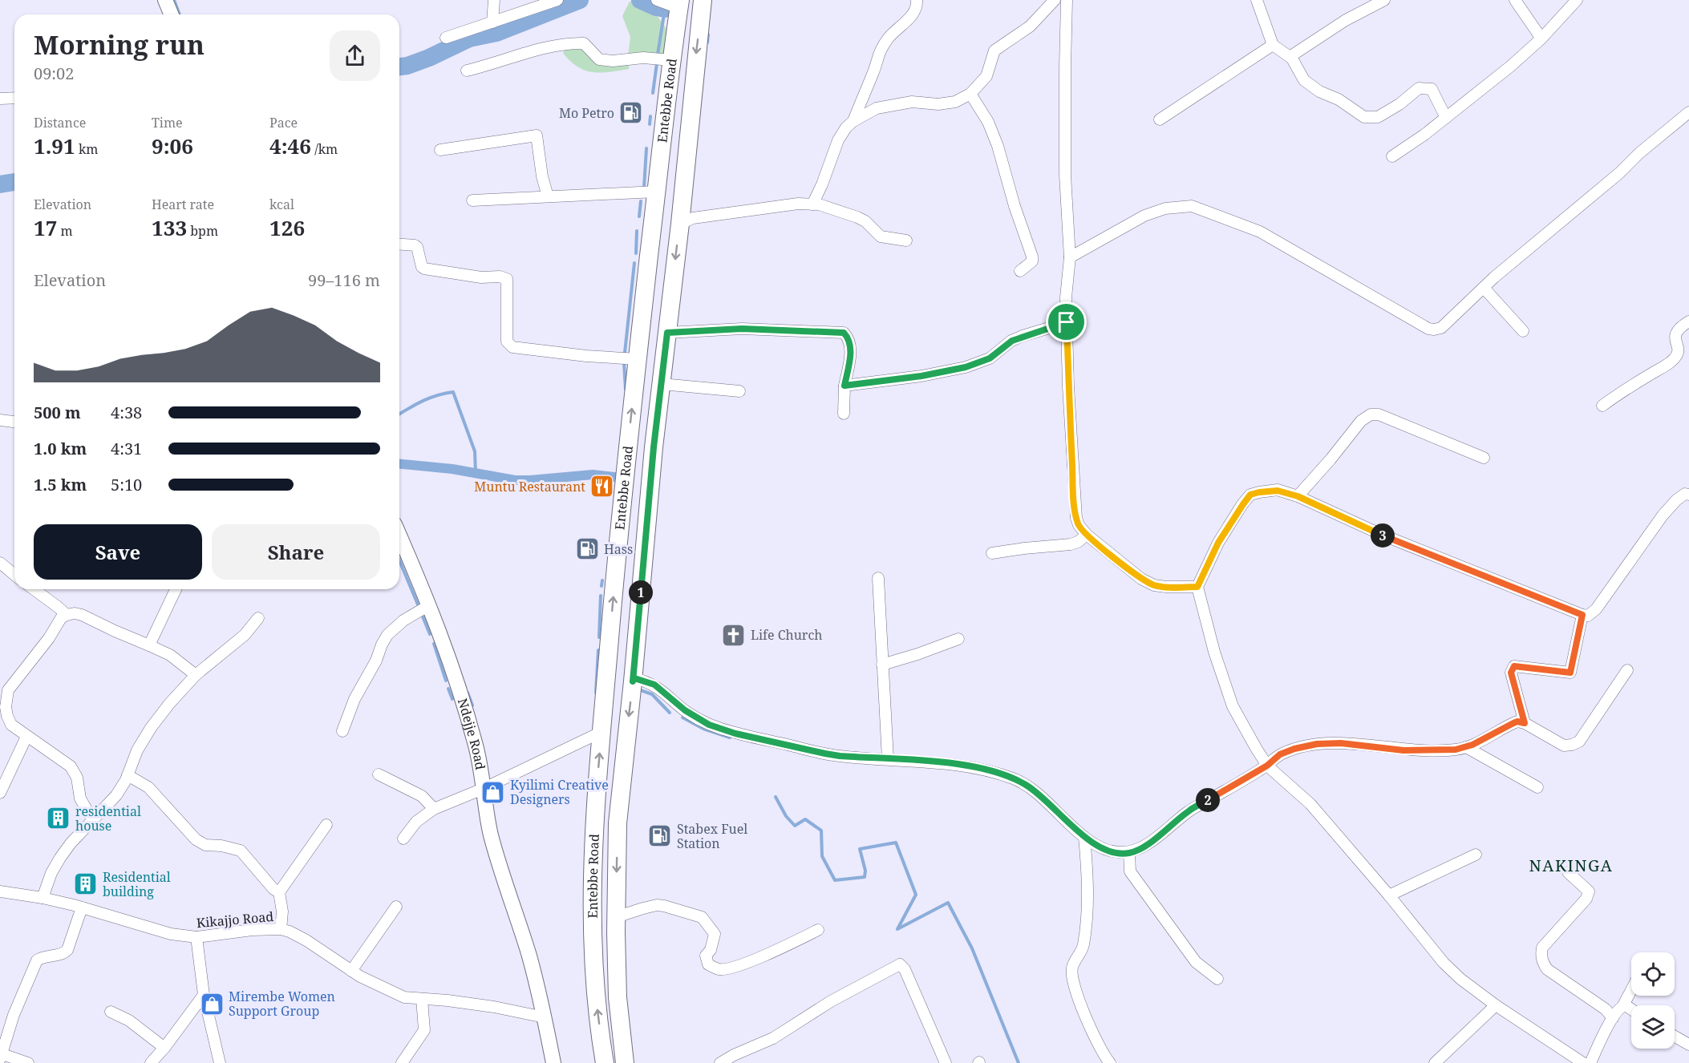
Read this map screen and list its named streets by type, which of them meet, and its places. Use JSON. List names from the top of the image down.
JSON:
{
  "streets": {
    "main road": ["Entebbe Road"],
    "street": ["Ndejje Road", "Kikajjo Road"]
  },
  "crossings": [
    ["Ndejje Road", "Kikajjo Road"]
  ],
  "districts": ["NAKINGA"],
  "places": {
    "fuel station": ["Mo Petro", "Hass", "Stabex Fuel Station"],
    "restaurant": ["Muntu Restaurant"],
    "church": ["Life Church"],
    "shop": ["Kyilimi Creative Designers", "Mirembe Women Support Group"],
    "building": ["residential house", "Residential building"]
  },
  "page": {
    "heading": ["Morning run", "09:02"],
    "stats": [
      ["Distance", "1.91 km"],
      ["Time", "9:06"],
      ["Pace", "4:46 /km"],
      ["Elevation", "17 m"],
      ["Heart rate", "133 bpm"],
      ["kcal", "126"]
    ],
    "chart": ["Elevation", "99–116 m"],
    "list": [
      {
        "name": "500 m",
        "note": "4:38"
      },
      {
        "name": "1.0 km",
        "note": "4:31"
      },
      {
        "name": "1.5 km",
        "note": "5:10"
      }
    ],
    "buttons": ["Save", "Share"],
    "pins": ["3", "1", "2"]
  }
}
